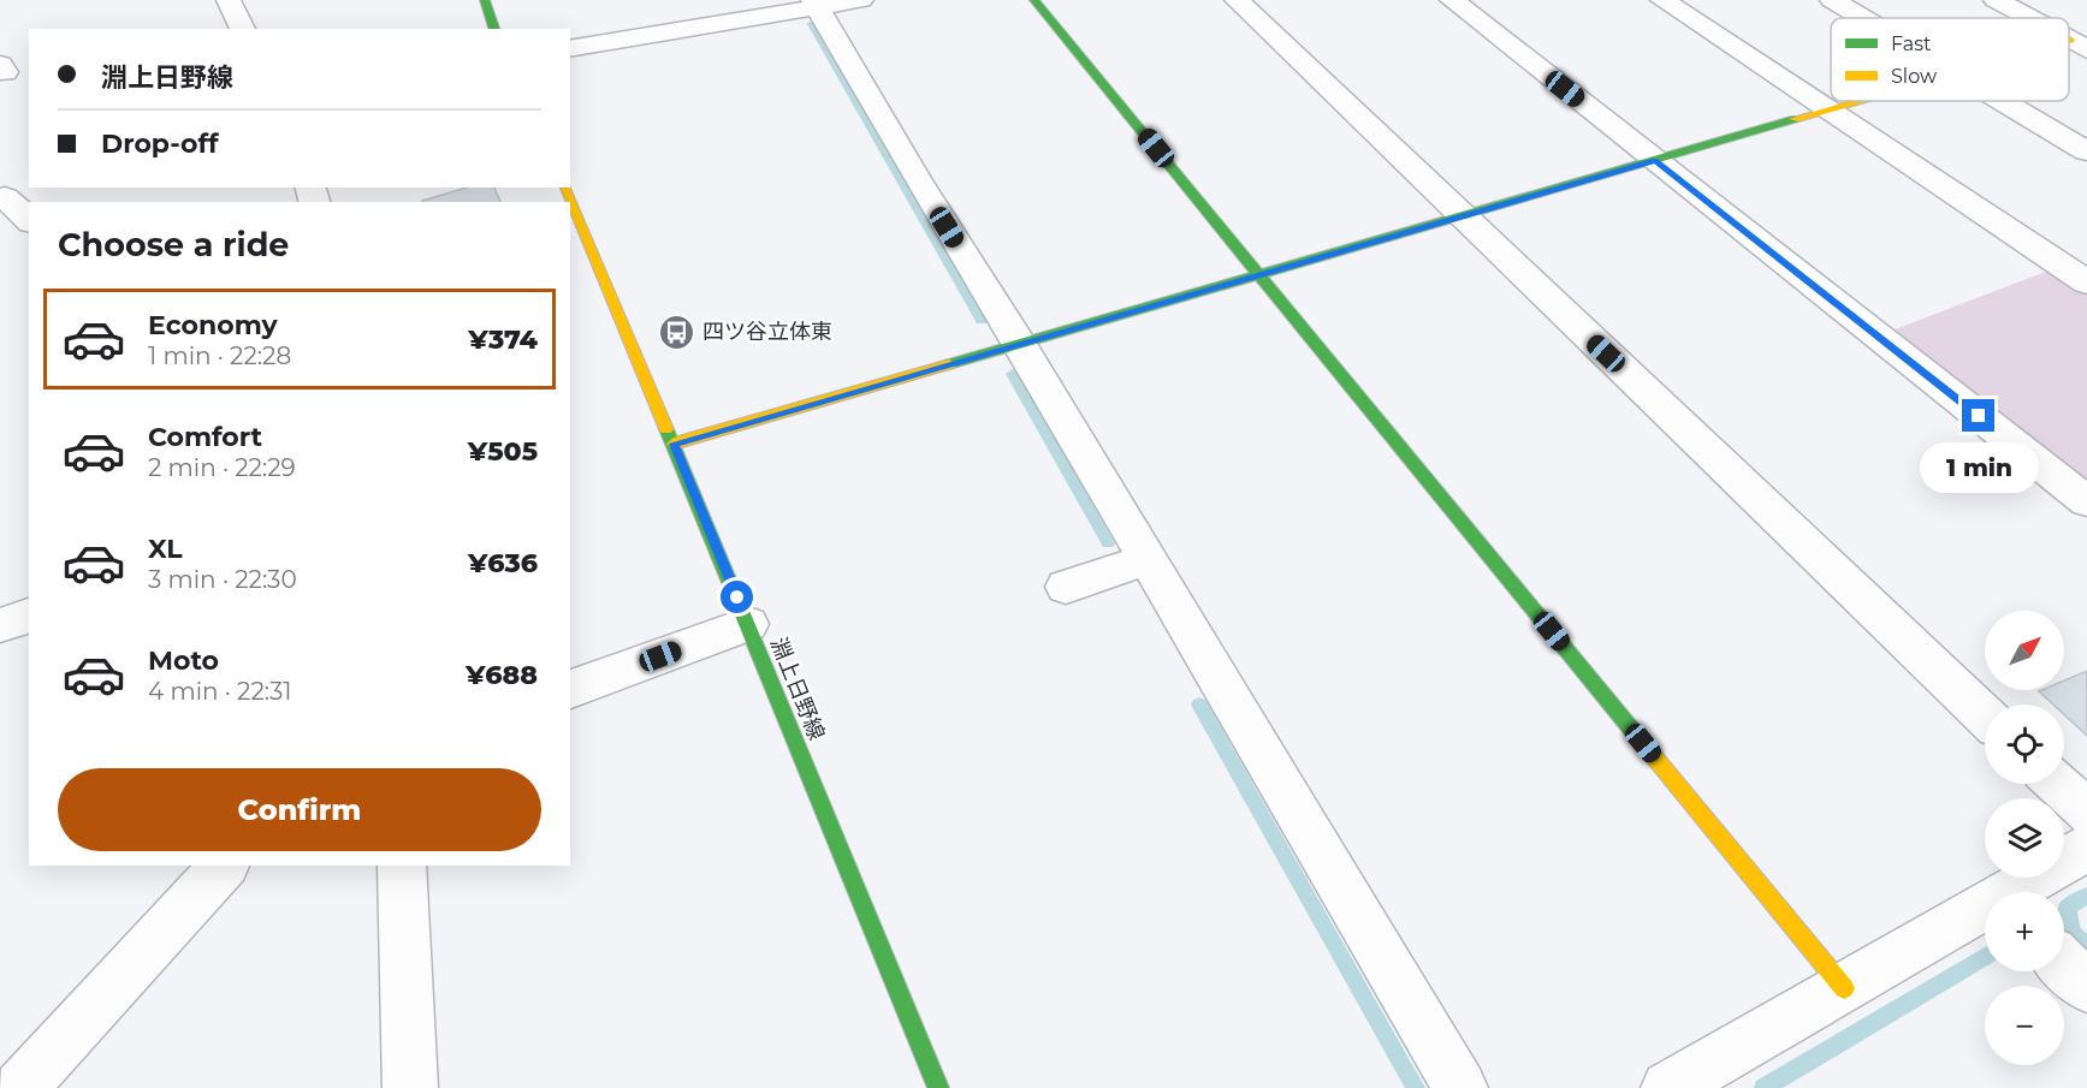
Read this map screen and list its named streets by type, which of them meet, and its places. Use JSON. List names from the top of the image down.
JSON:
{
  "streets": {
    "street": ["淵上日野線"]
  },
  "places": {
    "bus stop": ["四ツ谷立体東"]
  },
  "legend": ["Fast", "Slow"],
  "north": "top right",
  "page": {
    "banner": ["淵上日野線", "Drop-off"],
    "heading": "Choose a ride",
    "list": [
      {
        "name": "Economy",
        "note": "1 min · 22:28",
        "value": "¥374"
      },
      {
        "name": "Comfort",
        "note": "2 min · 22:29",
        "value": "¥505"
      },
      {
        "name": "XL",
        "note": "3 min · 22:30",
        "value": "¥636"
      },
      {
        "name": "Moto",
        "note": "4 min · 22:31",
        "value": "¥688"
      }
    ],
    "bubble": "1 min",
    "map_buttons": ["+", "−"],
    "buttons": "Confirm"
  }
}
